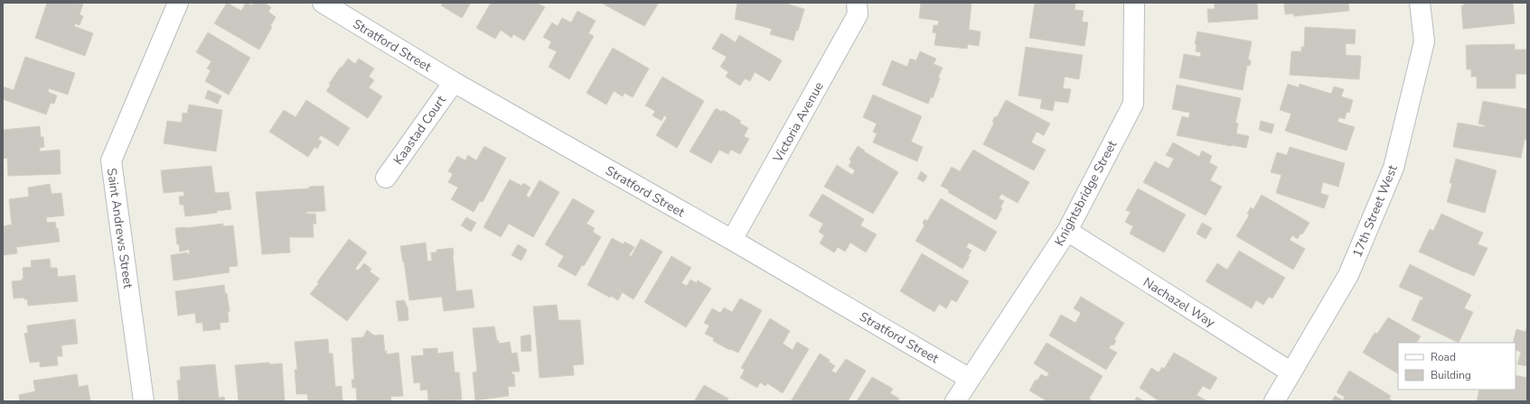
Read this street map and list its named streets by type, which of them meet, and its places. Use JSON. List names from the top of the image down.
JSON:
{
  "streets": {
    "street": [
      "Stratford Street",
      "Victoria Avenue",
      "Kaastad Court",
      "Knightsbridge Street",
      "17th Street West",
      "Saint Andrews Street",
      "Nachazel Way"
    ]
  },
  "crossings": [
    ["Stratford Street", "Victoria Avenue"],
    ["Stratford Street", "Kaastad Court"],
    ["Stratford Street", "Knightsbridge Street"],
    ["Knightsbridge Street", "Nachazel Way"],
    ["17th Street West", "Nachazel Way"]
  ],
  "legend": ["Road", "Building"]
}
